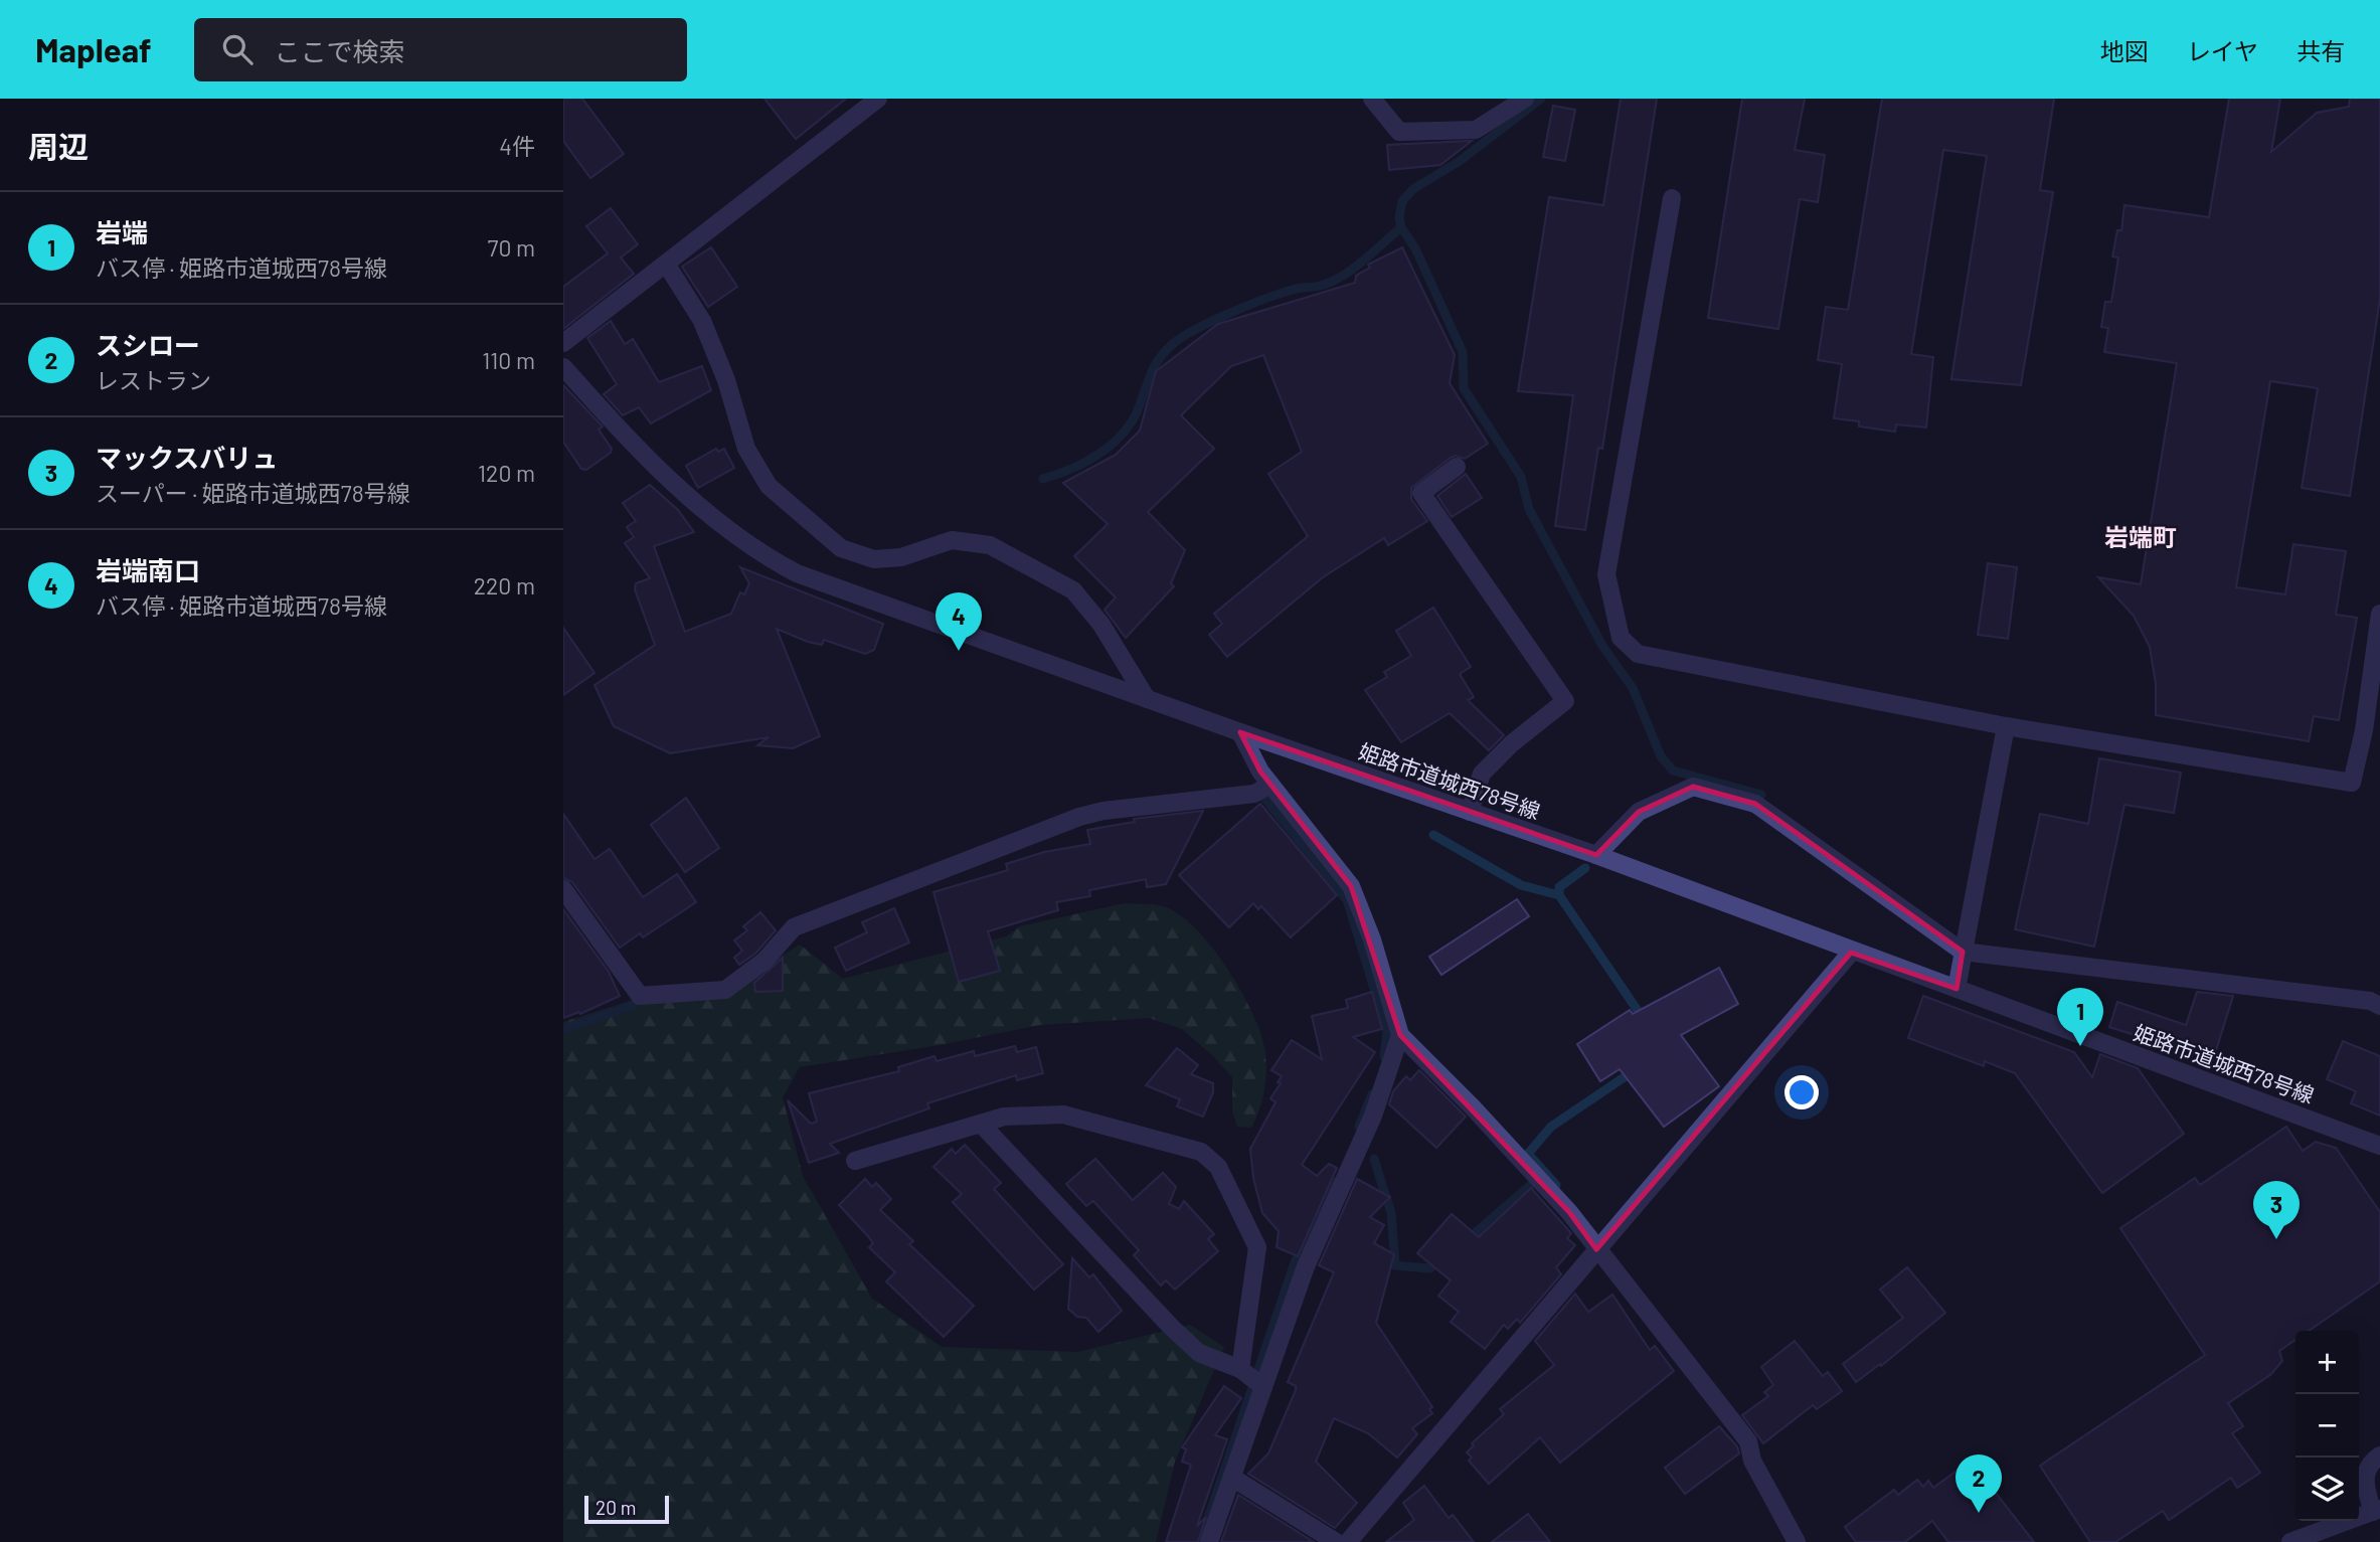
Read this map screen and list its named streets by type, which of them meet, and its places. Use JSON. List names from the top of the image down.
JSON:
{
  "streets": {
    "street": ["姫路市道城西78号線"]
  },
  "districts": ["岩端町"],
  "scale_bar": "20 m",
  "page": {
    "header": "Mapleaf",
    "search": "ここで検索",
    "nav": ["地図", "レイヤ", "共有"],
    "heading": ["周辺", "4件"],
    "list": [
      {
        "mark": "1",
        "name": "岩端",
        "note": "バス停 · 姫路市道城西78号線",
        "value": "70 m"
      },
      {
        "mark": "2",
        "name": "スシロー",
        "note": "レストラン",
        "value": "110 m"
      },
      {
        "mark": "3",
        "name": "マックスバリュ",
        "note": "スーパー · 姫路市道城西78号線",
        "value": "120 m"
      },
      {
        "mark": "4",
        "name": "岩端南口",
        "note": "バス停 · 姫路市道城西78号線",
        "value": "220 m"
      }
    ],
    "pins": [
      "4",
      "1",
      "3",
      "2"
    ],
    "map_buttons": ["+", "−"],
    "scale": "20 m"
  }
}
